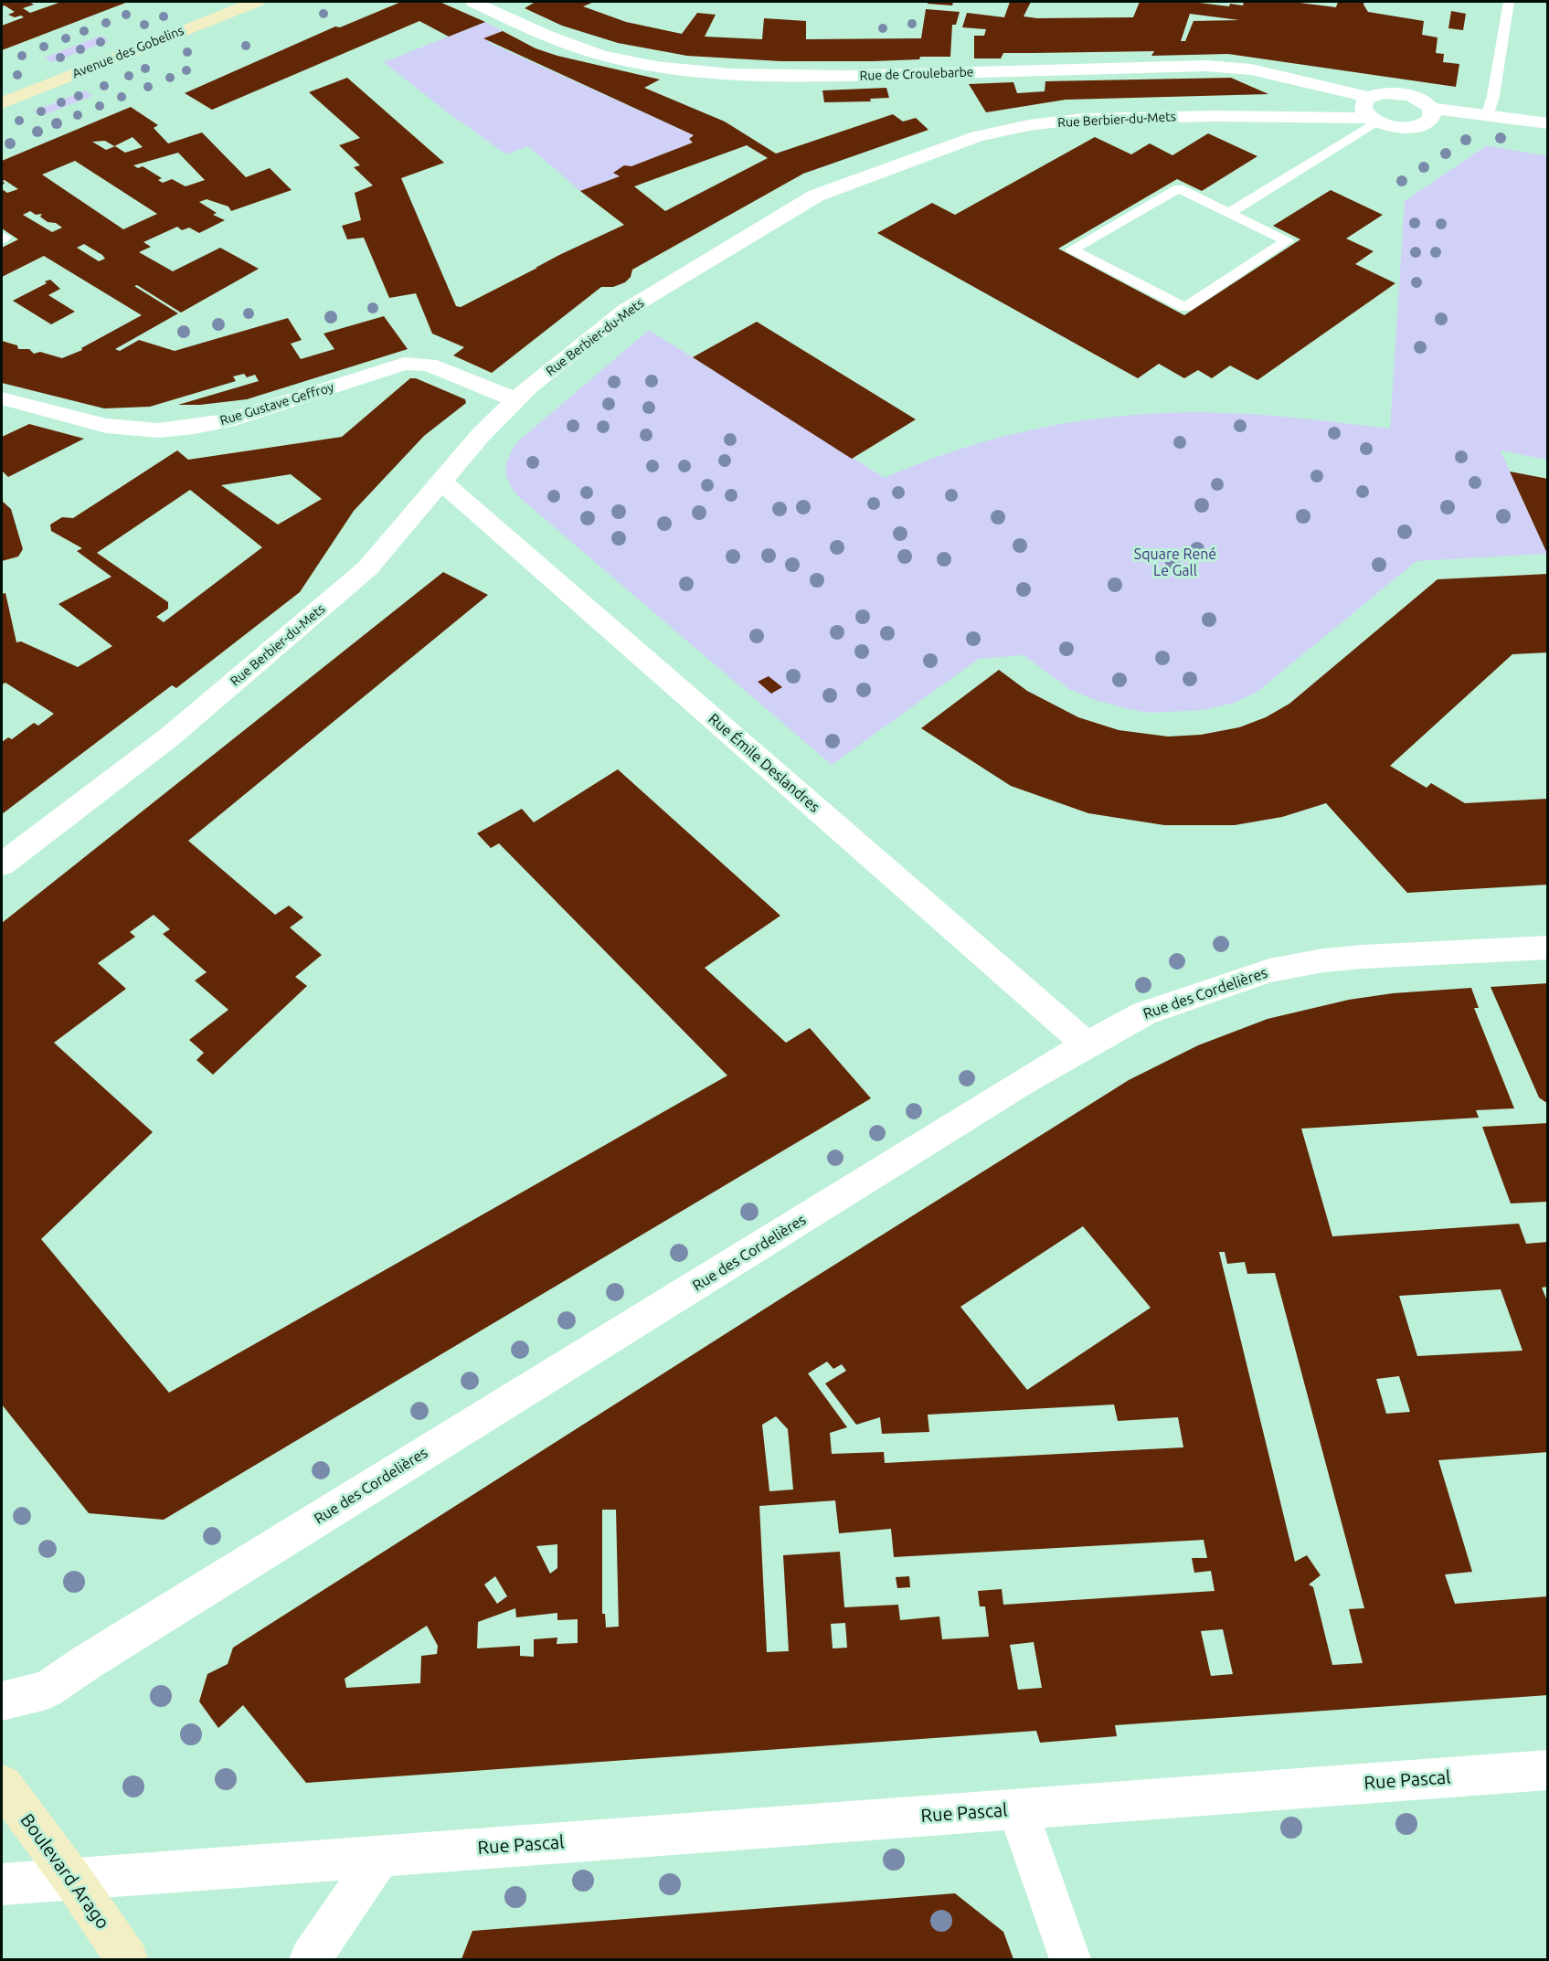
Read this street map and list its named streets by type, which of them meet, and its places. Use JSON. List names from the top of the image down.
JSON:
{
  "streets": {
    "main road": ["Avenue des Gobelins", "Boulevard Arago"],
    "street": [
      "Rue de Croulebarbe",
      "Rue Berbier-du-Mets",
      "Rue Gustave Geffroy",
      "Rue Émile Deslandres",
      "Rue des Cordelières",
      "Rue Pascal"
    ]
  },
  "crossings": [
    ["Rue Berbier-du-Mets", "Rue Gustave Geffroy"],
    ["Rue Berbier-du-Mets", "Rue Émile Deslandres"],
    ["Rue Émile Deslandres", "Rue des Cordelières"],
    ["Rue Pascal", "Boulevard Arago"]
  ],
  "parks": ["Square René Le Gall"]
}
